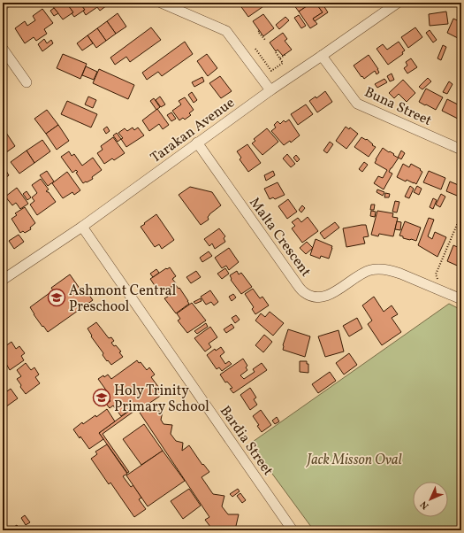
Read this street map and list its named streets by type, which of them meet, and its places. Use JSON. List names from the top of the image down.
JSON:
{
  "streets": {
    "street": [
      "Buna Street",
      "Tarakan Avenue",
      "Malta Crescent",
      "Bardia Street"
    ]
  },
  "crossings": [
    ["Buna Street", "Tarakan Avenue"],
    ["Tarakan Avenue", "Malta Crescent"],
    ["Tarakan Avenue", "Bardia Street"]
  ],
  "parks": ["Jack Misson Oval"],
  "places": {
    "school or university": ["Ashmont Central Preschool", "Holy Trinity Primary School"]
  },
  "north": "bottom left"
}
